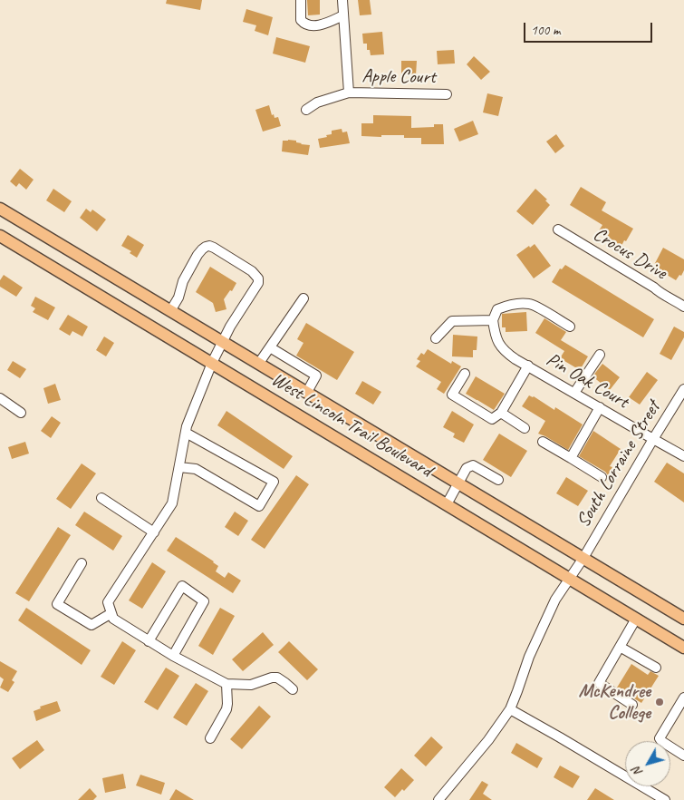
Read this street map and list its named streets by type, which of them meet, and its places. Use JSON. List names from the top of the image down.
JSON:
{
  "streets": {
    "main road": ["West Lincoln Trail Boulevard"],
    "street": [
      "Apple Court",
      "Crocus Drive",
      "Pin Oak Court",
      "South Lorraine Street"
    ]
  },
  "crossings": [
    ["Pin Oak Court", "South Lorraine Street"],
    ["West Lincoln Trail Boulevard", "South Lorraine Street"]
  ],
  "places": ["McKendree College"],
  "scale_bar": "100 m",
  "north": "bottom left"
}
